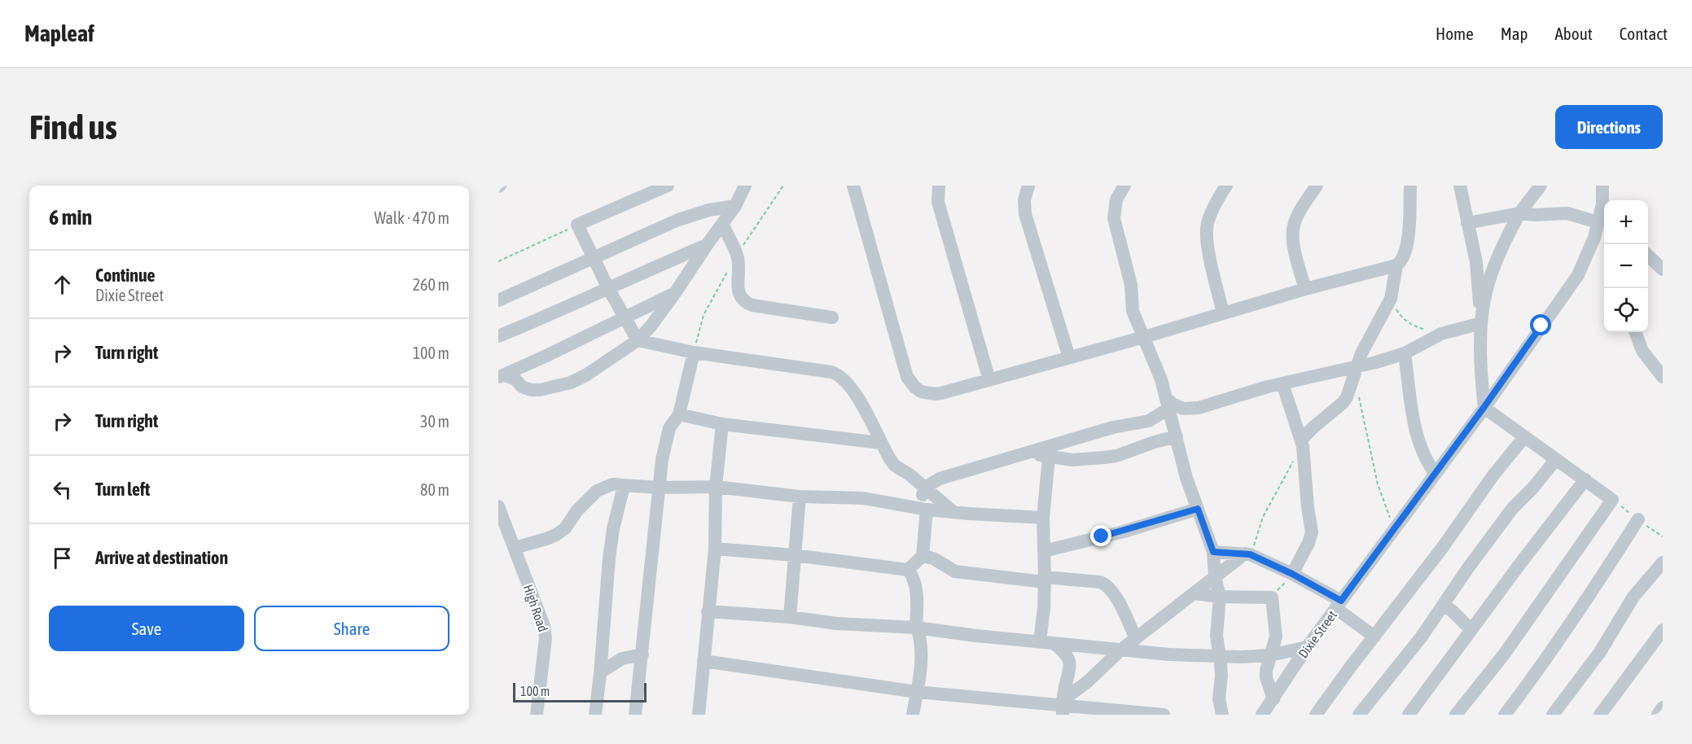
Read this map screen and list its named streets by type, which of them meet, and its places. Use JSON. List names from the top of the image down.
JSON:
{
  "streets": {
    "street": ["High Road", "Dixie Street"]
  },
  "scale_bar": "100 m",
  "page": {
    "header": "Mapleaf",
    "nav": [
      "Home",
      "Map",
      "About",
      "Contact"
    ],
    "buttons": [
      "Directions",
      ["Save", "Share"]
    ],
    "title": "Find us",
    "heading": ["6 min", "Walk · 470 m"],
    "map_buttons": ["+", "−"],
    "list": [
      ["Continue", "Dixie Street", "260 m"],
      ["Turn right", "100 m"],
      ["Turn right", "30 m"],
      ["Turn left", "80 m"],
      "Arrive at destination"
    ],
    "scale": "100 m"
  }
}
